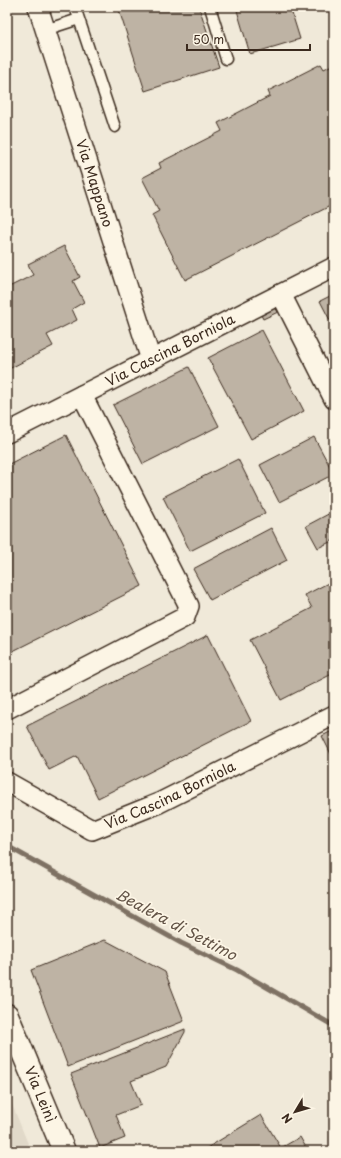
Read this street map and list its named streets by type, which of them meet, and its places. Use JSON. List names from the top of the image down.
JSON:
{
  "streets": {
    "street": ["Via Mappano", "Via Cascina Borniola", "Via Leinì"]
  },
  "crossings": [
    ["Via Mappano", "Via Cascina Borniola"]
  ],
  "water": ["Bealera di Settimo"],
  "scale_bar": "50 m",
  "north": "bottom left"
}
